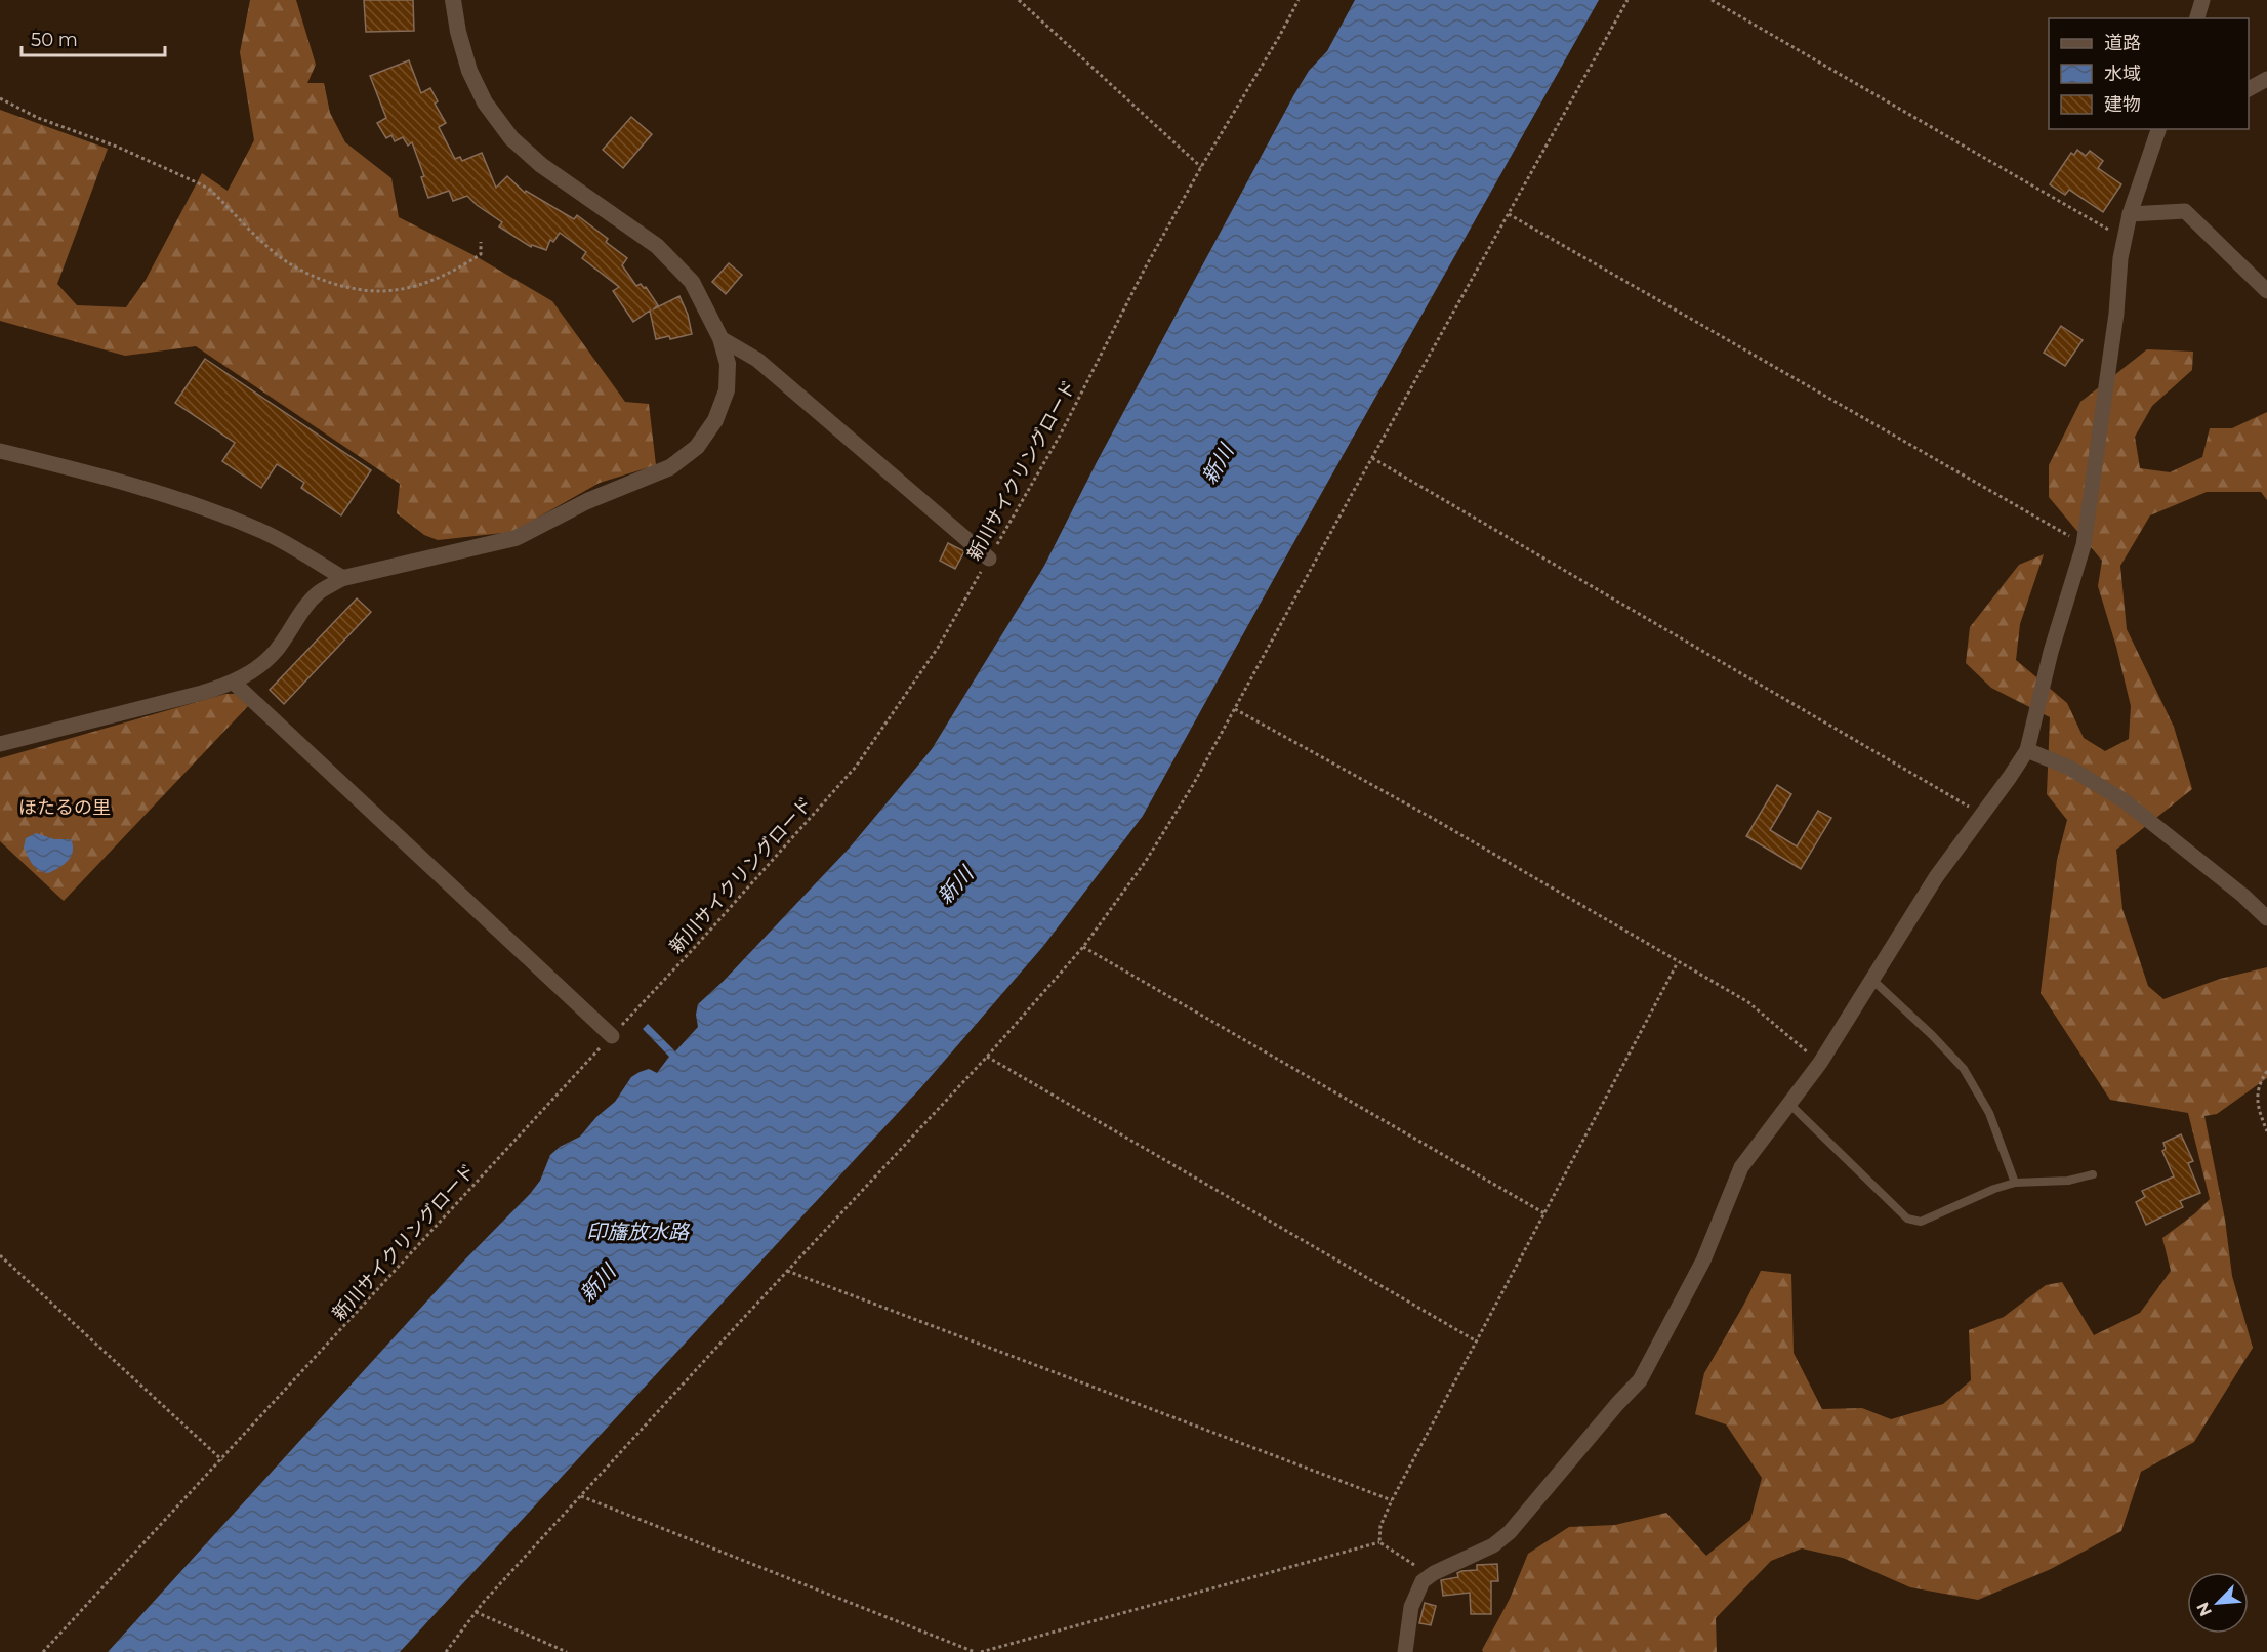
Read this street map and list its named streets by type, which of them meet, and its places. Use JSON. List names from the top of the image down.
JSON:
{
  "streets": {
    "path": ["新川サイクリングロード"]
  },
  "water": ["新川", "印旛放水路"],
  "parks": ["ほたるの里"],
  "legend": ["道路", "水域", "建物"],
  "scale_bar": "50 m",
  "north": "bottom left"
}
